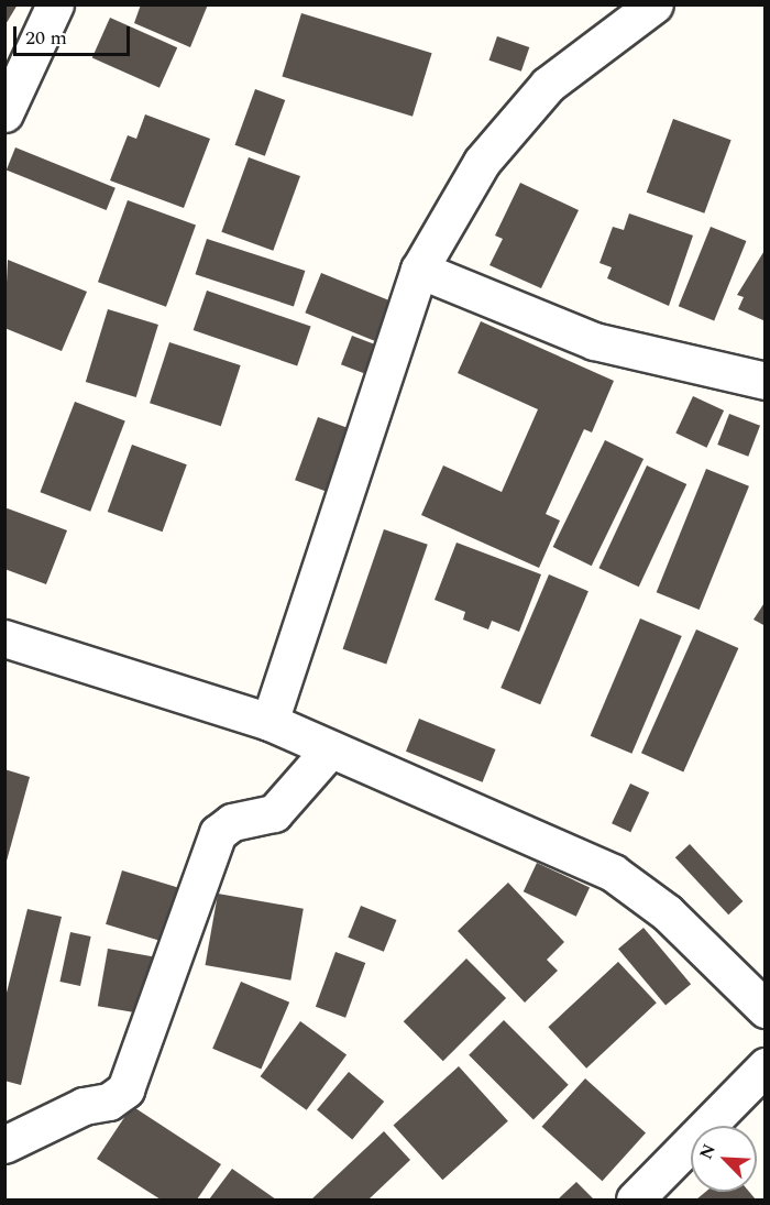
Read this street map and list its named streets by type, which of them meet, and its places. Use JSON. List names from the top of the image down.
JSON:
{
  "scale_bar": "20 m",
  "north": "top left"
}
